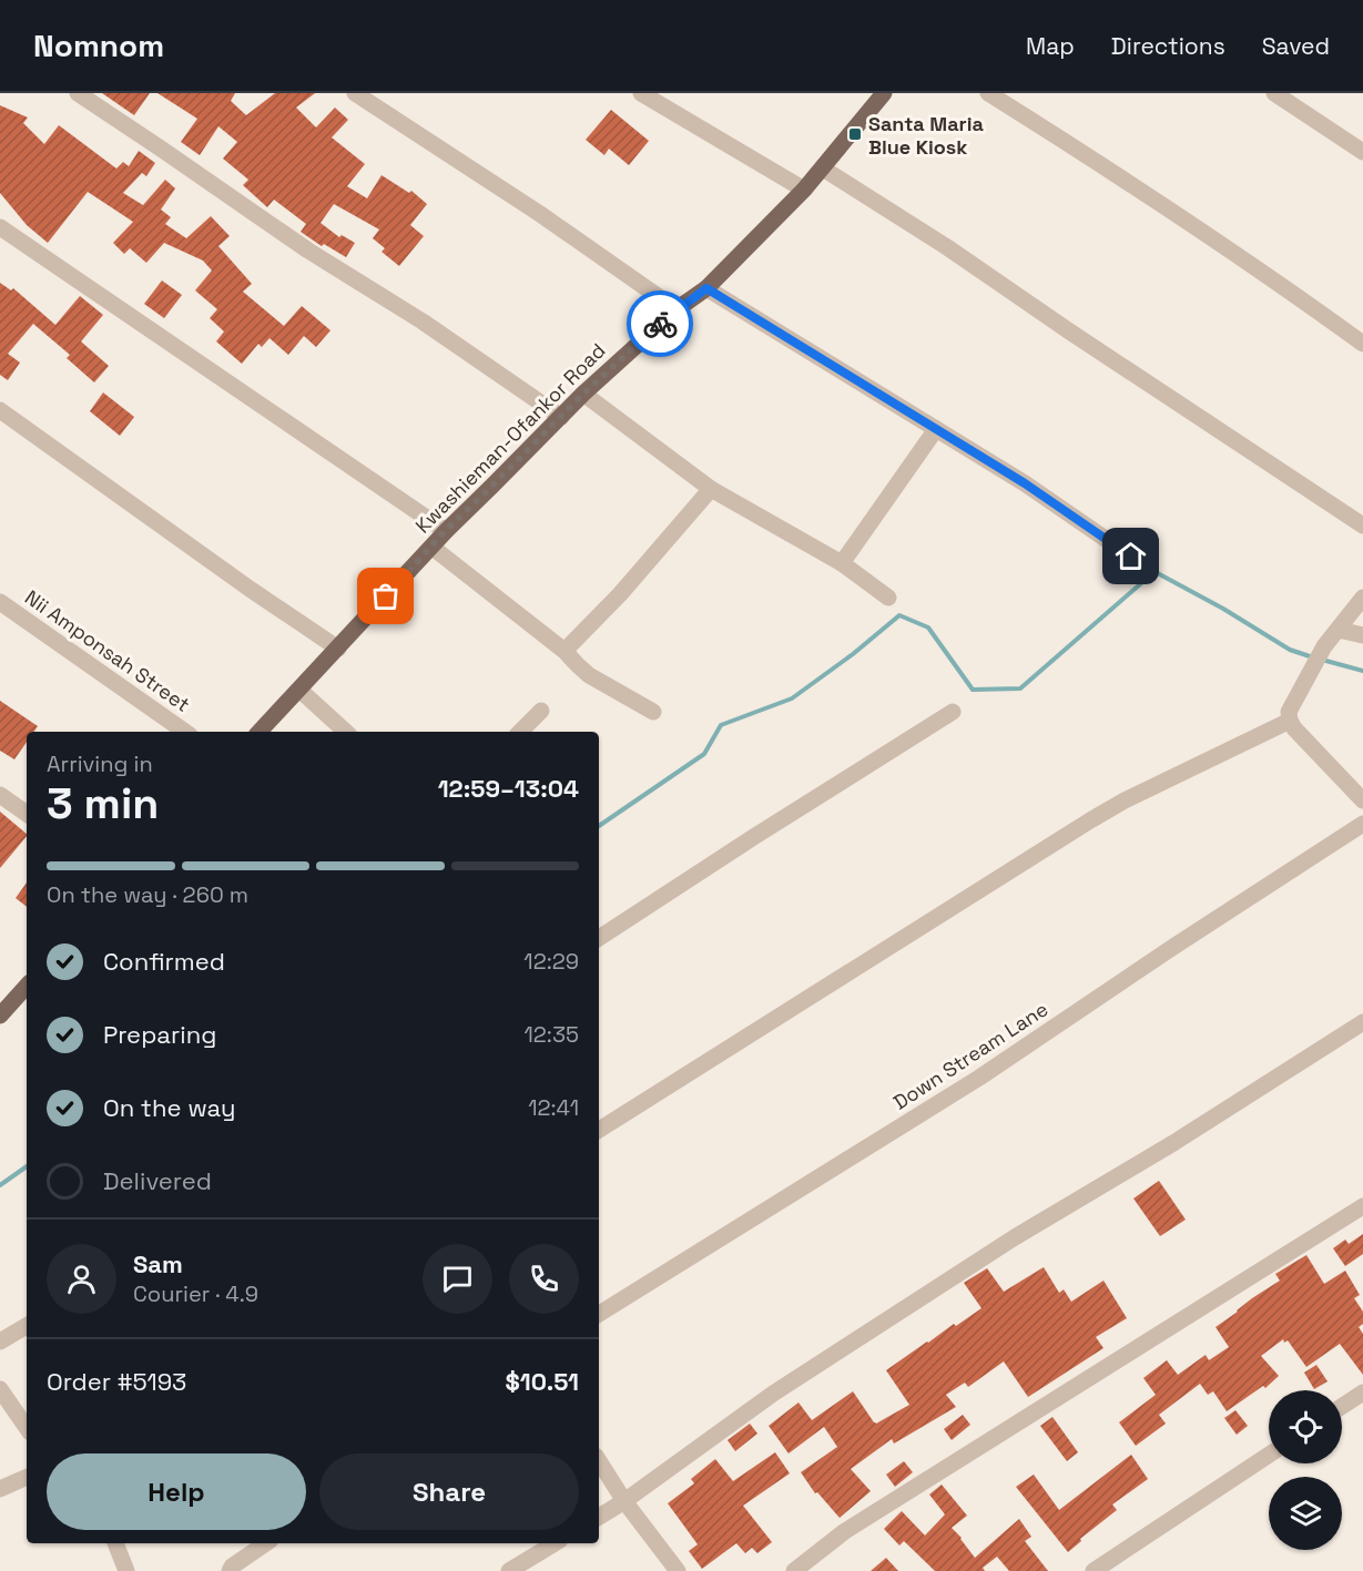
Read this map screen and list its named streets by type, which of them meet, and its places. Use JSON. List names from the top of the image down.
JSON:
{
  "streets": {
    "main road": ["Kwashieman-Ofankor Road"],
    "street": ["Nii Amponsah Street", "Down Stream Lane"]
  },
  "places": {
    "transit": ["Santa Maria Blue Kiosk"]
  },
  "page": {
    "header": "Nomnom",
    "nav": ["Map", "Directions", "Saved"],
    "heading": ["3 min", "Arriving in", "12:59–13:04"],
    "panel": [
      "Sam",
      "Courier · 4.9",
      "Order #5193",
      "$10.51"
    ],
    "bar": "On the way · 260 m",
    "list": [
      ["Confirmed", "12:29"],
      ["Preparing", "12:35"],
      ["On the way", "12:41"],
      "Delivered"
    ],
    "buttons": ["Help", "Share"]
  }
}
